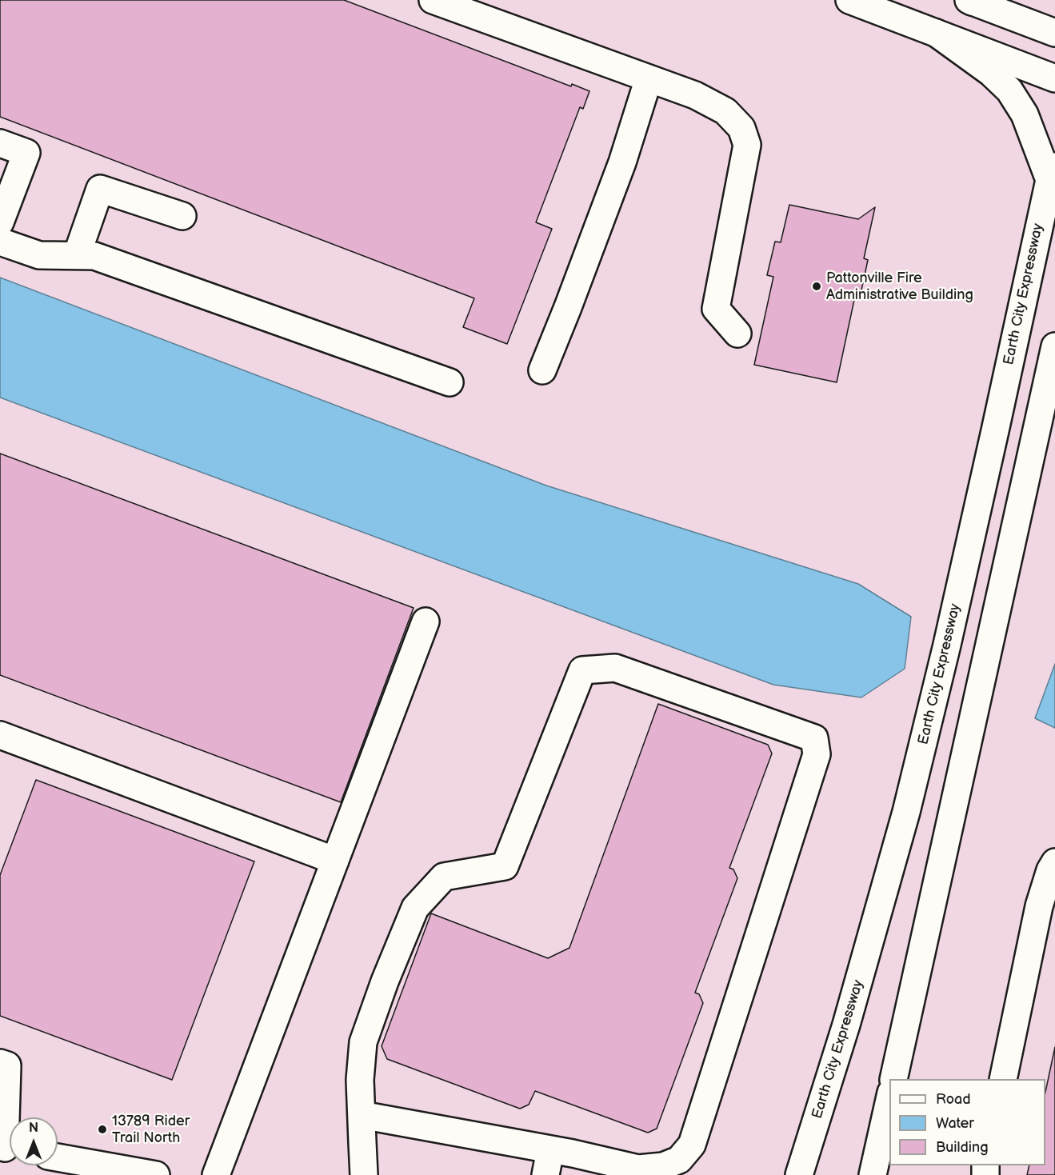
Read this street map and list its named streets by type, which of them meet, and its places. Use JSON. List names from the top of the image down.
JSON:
{
  "streets": {
    "main road": ["Earth City Expressway"]
  },
  "places": ["Pattonville Fire Administrative Building", "13789 Rider Trail North"],
  "legend": ["Road", "Water", "Building"],
  "north": "top"
}
